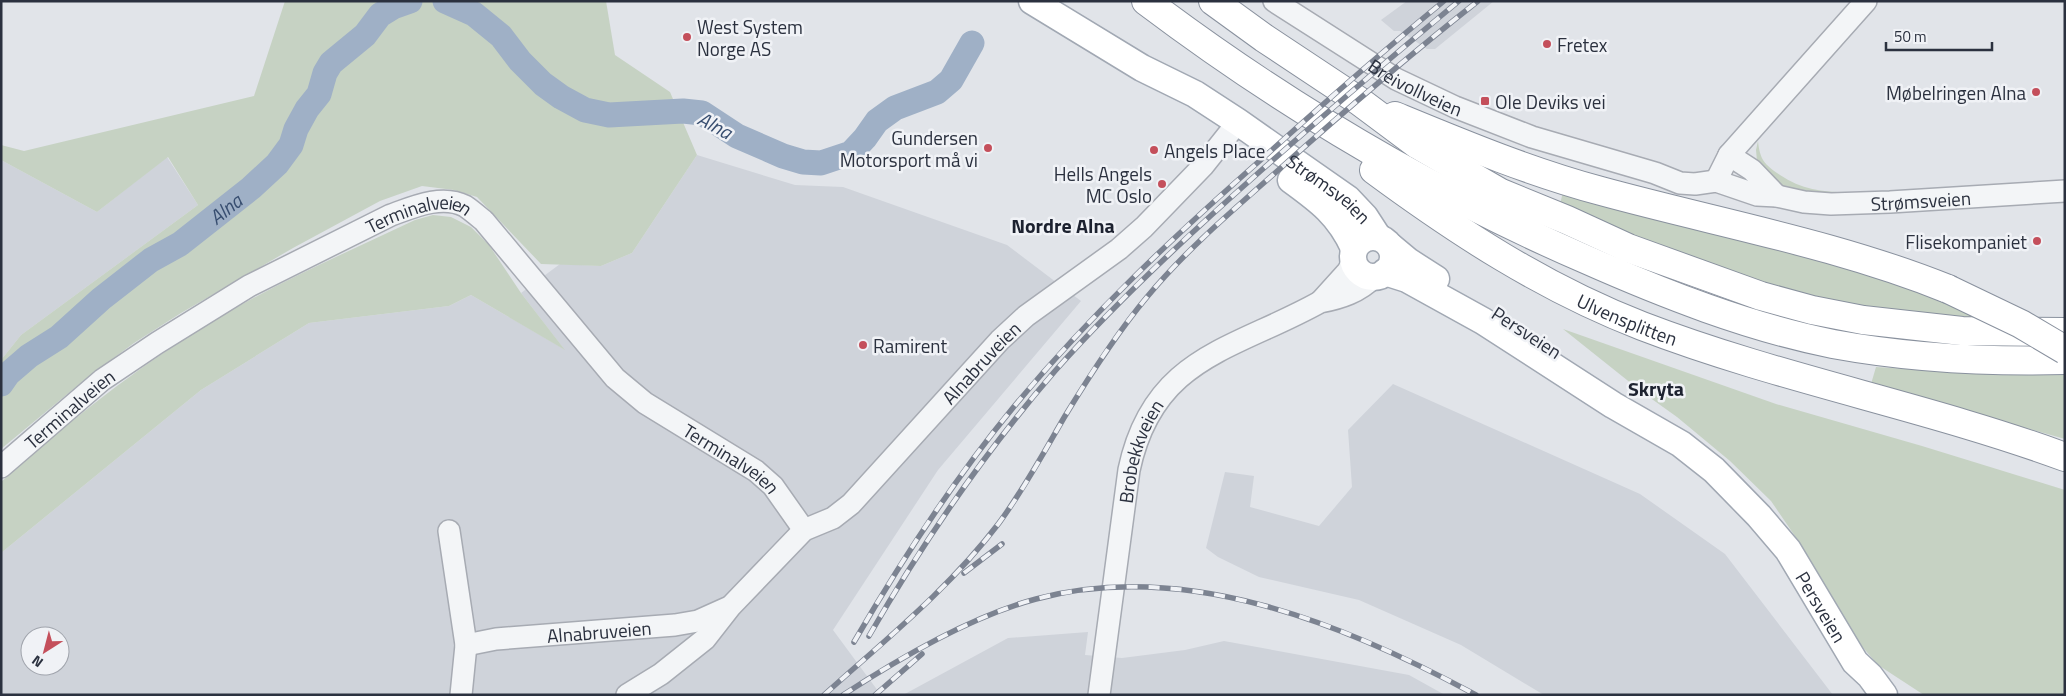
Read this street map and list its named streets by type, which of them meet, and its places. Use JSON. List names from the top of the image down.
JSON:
{
  "streets": {
    "highway": ["Ulvensplitten"],
    "main road": ["Strømsveien", "Persveien"],
    "street": [
      "Breivollveien",
      "Terminalveien",
      "Alnabruveien",
      "Brobekkveien"
    ]
  },
  "crossings": [
    ["Breivollveien", "Strømsveien"],
    ["Strømsveien", "Persveien"],
    ["Strømsveien", "Alnabruveien"],
    ["Strømsveien", "Brobekkveien"],
    ["Terminalveien", "Alnabruveien"],
    ["Persveien", "Brobekkveien"]
  ],
  "districts": ["Nordre Alna", "Skryta"],
  "water": ["Alna"],
  "places": {
    "other": [
      "West System Norge AS",
      "Fretex",
      "Møbelringen Alna",
      "Gundersen Motorsport må vi",
      "Angels Place",
      "Hells Angels MC Oslo",
      "Flisekompaniet",
      "Ramirent"
    ],
    "transit": ["Ole Deviks vei"]
  },
  "scale_bar": "50 m",
  "north": "bottom left"
}
